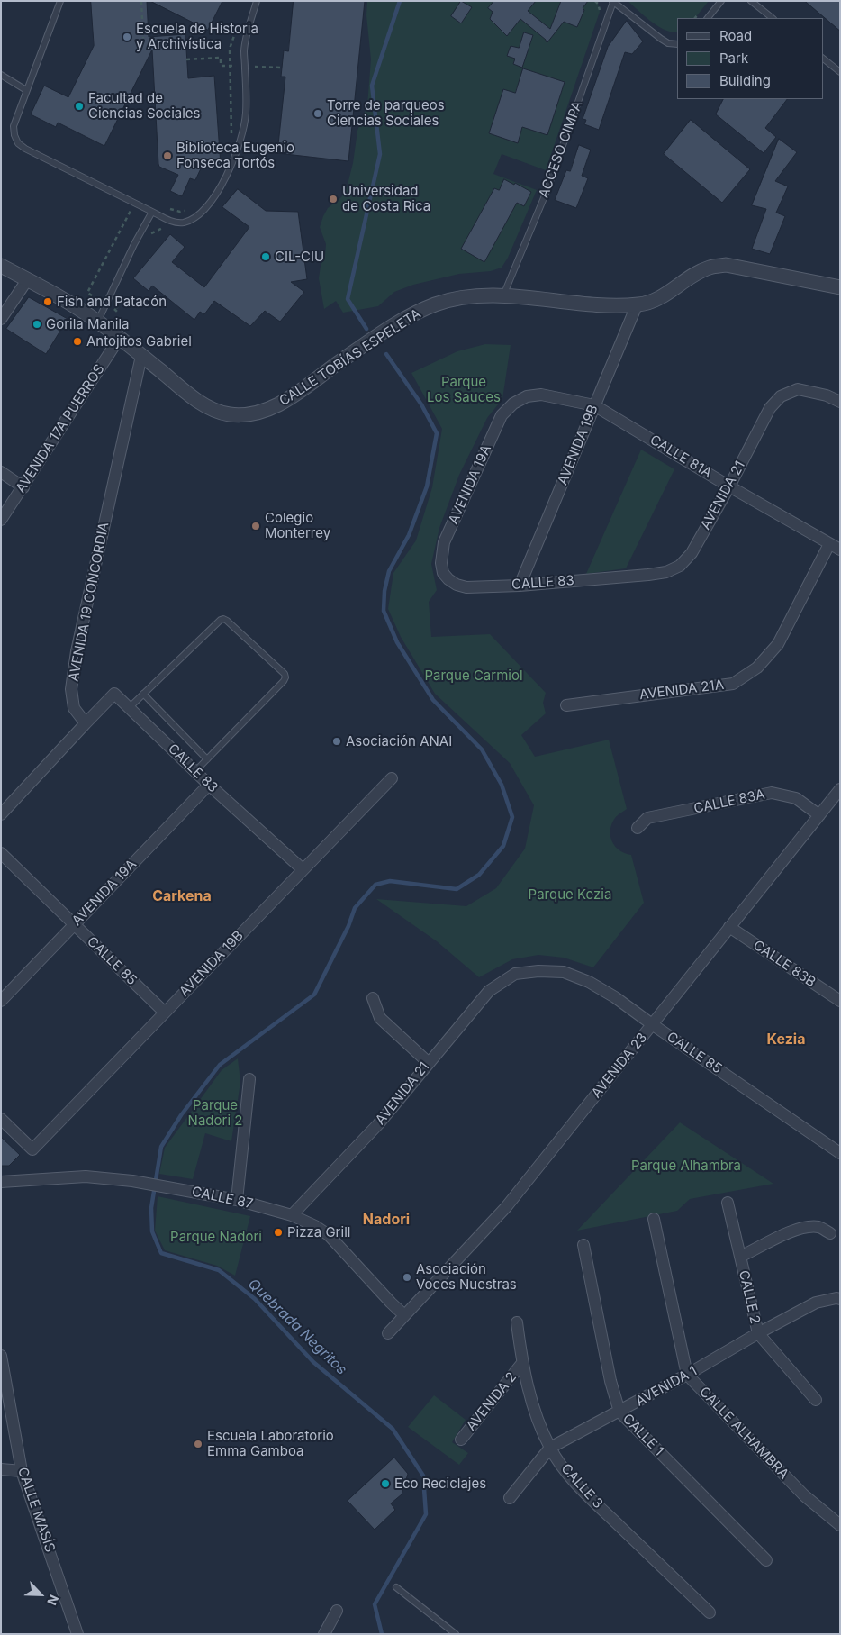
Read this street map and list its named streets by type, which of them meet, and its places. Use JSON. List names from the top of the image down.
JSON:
{
  "streets": {
    "street": [
      "CALLE TOBÍAS ESPELETA",
      "AVENIDA 17A PUERROS",
      "AVENIDA 19B",
      "CALLE 81A",
      "AVENIDA 19A",
      "AVENIDA 21",
      "CALLE 83",
      "AVENIDA 19 CONCORDIA",
      "AVENIDA 21A",
      "CALLE 83A",
      "CALLE 85",
      "CALLE 83B",
      "AVENIDA 23",
      "CALLE 87",
      "CALLE 2",
      "AVENIDA 1",
      "AVENIDA 2",
      "CALLE ALHAMBRA",
      "CALLE 1",
      "CALLE 3",
      "CALLE MASÍS"
    ],
    "lane": ["ACCESO CIMPA"]
  },
  "crossings": [
    ["ACCESO CIMPA", "CALLE TOBÍAS ESPELETA"],
    ["CALLE TOBÍAS ESPELETA", "AVENIDA 17A PUERROS"],
    ["CALLE TOBÍAS ESPELETA", "AVENIDA 19B"],
    ["CALLE TOBÍAS ESPELETA", "AVENIDA 19 CONCORDIA"],
    ["AVENIDA 19B", "CALLE 81A"],
    ["AVENIDA 19B", "CALLE 83"],
    ["AVENIDA 19B", "CALLE 85"],
    ["CALLE 81A", "AVENIDA 19A"],
    ["CALLE 81A", "AVENIDA 21"],
    ["CALLE 81A", "AVENIDA 21A"],
    ["AVENIDA 19A", "CALLE 83"],
    ["AVENIDA 19A", "CALLE 85"],
    ["AVENIDA 21", "CALLE 83"],
    ["AVENIDA 21", "CALLE 85"],
    ["AVENIDA 21", "CALLE 87"],
    ["CALLE 83", "AVENIDA 19 CONCORDIA"],
    ["CALLE 83A", "AVENIDA 23"],
    ["CALLE 85", "AVENIDA 23"],
    ["CALLE 83B", "AVENIDA 23"],
    ["AVENIDA 23", "CALLE 87"],
    ["CALLE 2", "AVENIDA 1"],
    ["AVENIDA 1", "CALLE ALHAMBRA"],
    ["AVENIDA 1", "CALLE 1"],
    ["AVENIDA 1", "CALLE 3"],
    ["AVENIDA 2", "CALLE 3"]
  ],
  "districts": ["Carkena", "Kezia", "Nadori"],
  "water": ["Quebrada Negritos"],
  "parks": [
    "Parque Los Sauces",
    "Parque Carmiol",
    "Parque Kezia",
    "Parque Nadori 2",
    "Parque Alhambra",
    "Parque Nadori"
  ],
  "places": [
    "Escuela de Historia y Archivística",
    "Facultad de Ciencias Sociales",
    "Torre de parqueos Ciencias Sociales",
    "Biblioteca Eugenio Fonseca Tortós",
    "Universidad de Costa Rica",
    "CIL-CIU",
    "Fish and Patacón",
    "Gorila Manila",
    "Antojitos Gabriel",
    "Colegio Monterrey",
    "Asociación ANAI",
    "Pizza Grill",
    "Asociación Voces Nuestras",
    "Escuela Laboratorio Emma Gamboa",
    "Eco Reciclajes"
  ],
  "legend": ["Road", "Park", "Building"],
  "north": "bottom right"
}
